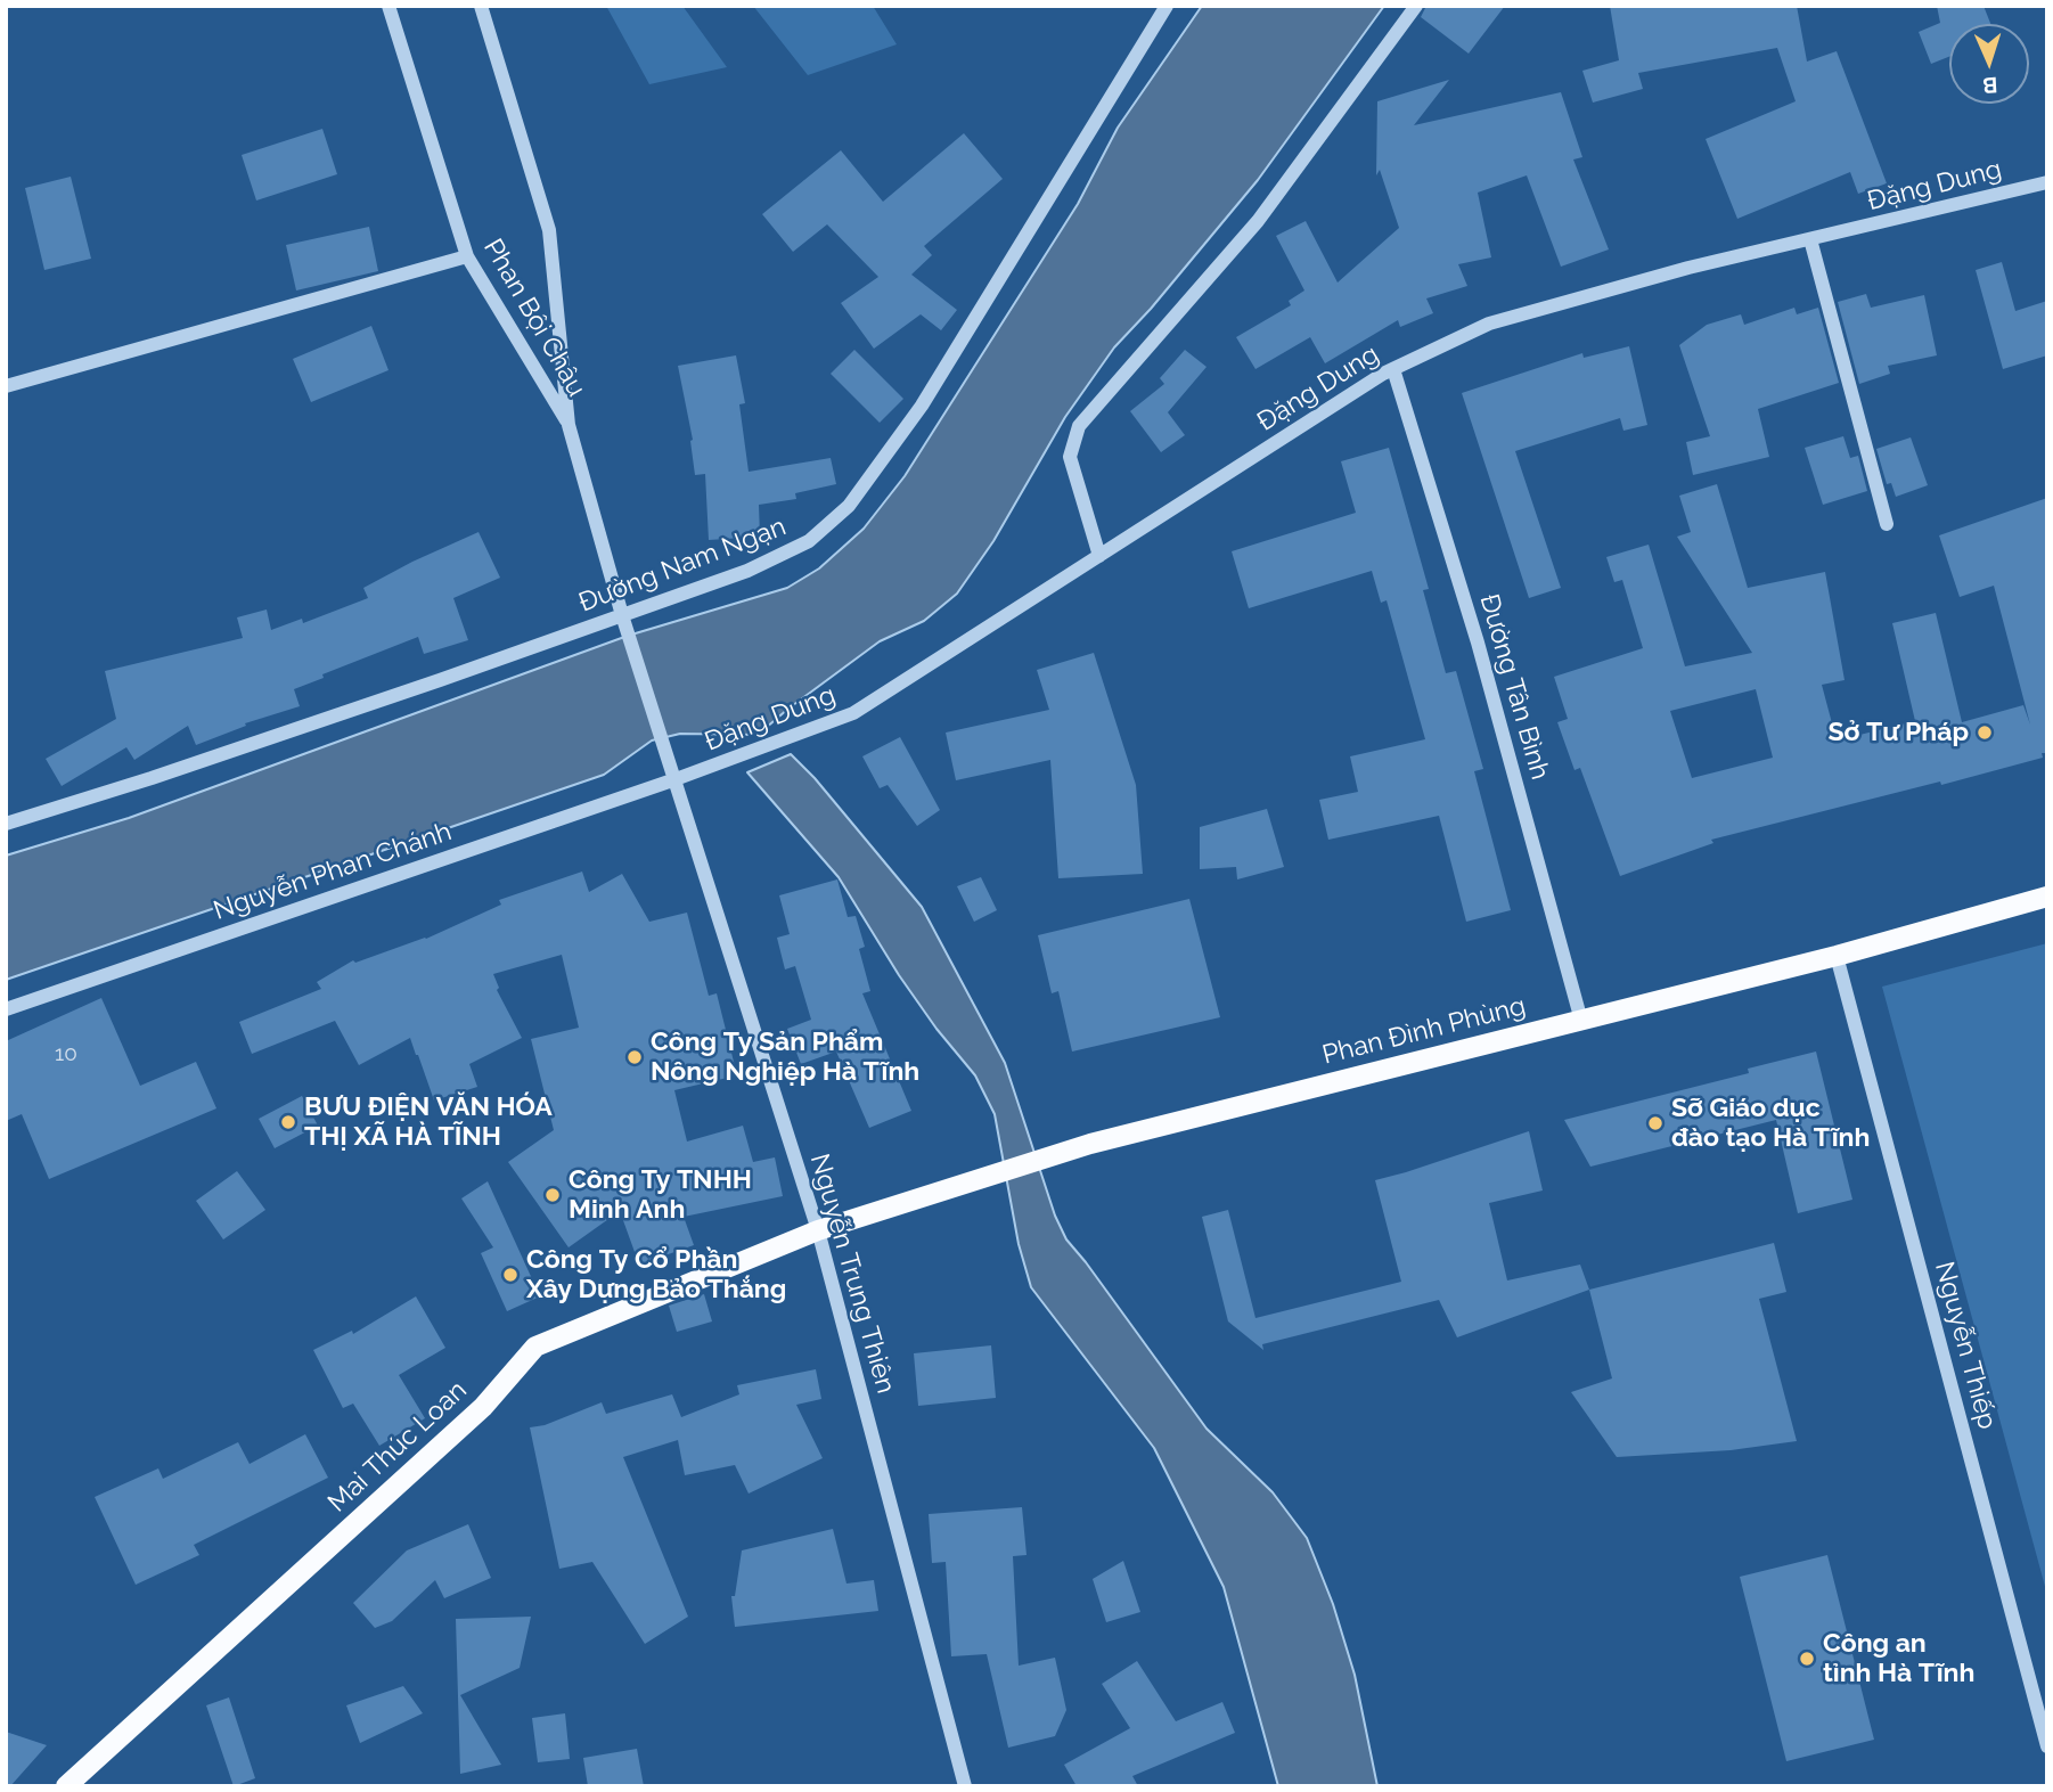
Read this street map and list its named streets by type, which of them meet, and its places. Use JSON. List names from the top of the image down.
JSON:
{
  "streets": {
    "main road": ["Phan Đình Phùng", "Mai Thúc Loan"],
    "street": [
      "Đặng Dung",
      "Phan Bội Châu",
      "Đường Nam Ngạn",
      "Đường Tân Bình",
      "Nguyễn Phan Chánh",
      "Nguyễn Trung Thiên",
      "Nguyễn Thiếp"
    ]
  },
  "crossings": [
    ["Đặng Dung", "Đường Tân Bình"],
    ["Đặng Dung", "Nguyễn Phan Chánh"],
    ["Đặng Dung", "Nguyễn Trung Thiên"],
    ["Phan Bội Châu", "Nguyễn Trung Thiên"],
    ["Đường Nam Ngạn", "Nguyễn Trung Thiên"],
    ["Đường Tân Bình", "Phan Đình Phùng"],
    ["Nguyễn Phan Chánh", "Nguyễn Trung Thiên"],
    ["Phan Đình Phùng", "Nguyễn Trung Thiên"],
    ["Phan Đình Phùng", "Nguyễn Thiếp"],
    ["Phan Đình Phùng", "Mai Thúc Loan"],
    ["Nguyễn Trung Thiên", "Mai Thúc Loan"]
  ],
  "places": [
    "Sở Tư Pháp",
    "Công Ty Sản Phẩm Nông Nghiệp Hà Tĩnh",
    "BƯU ĐIỆN VĂN HÓA THỊ XÃ HÀ TĨNH",
    "Sỡ Giáo dục đào tạo Hà Tĩnh",
    "Công Ty TNHH Minh Anh",
    "Công Ty Cổ Phần Xây Dựng Bảo Thắng",
    "Công an tỉnh Hà Tĩnh"
  ],
  "house_numbers": ["10"],
  "north": "bottom"
}
